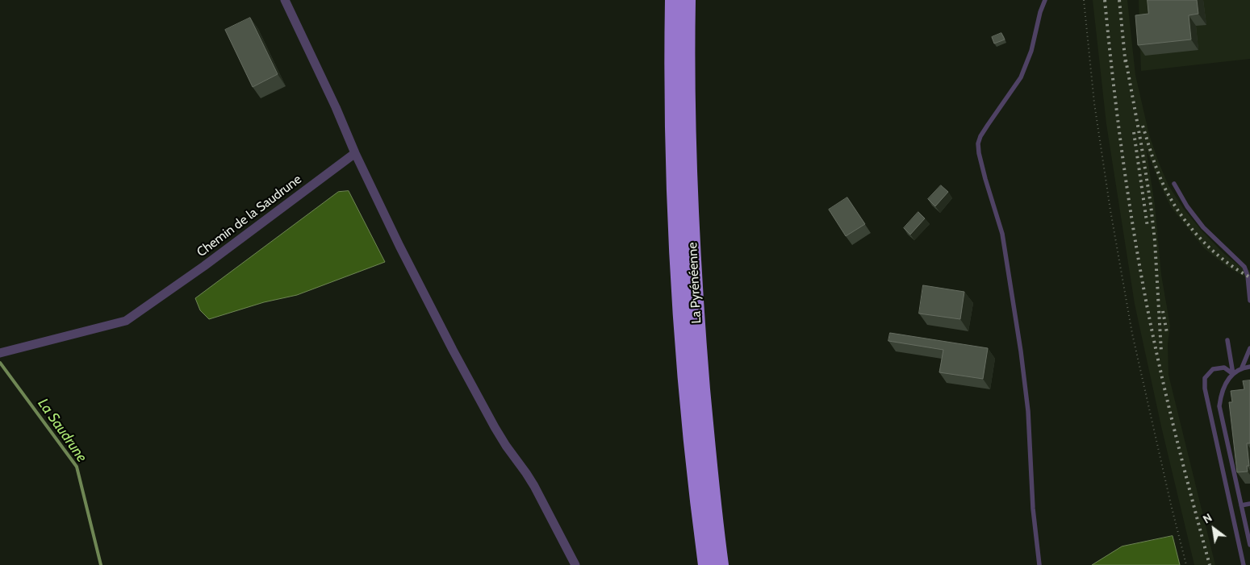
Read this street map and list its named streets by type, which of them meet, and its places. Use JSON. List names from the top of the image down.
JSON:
{
  "streets": {
    "highway": ["La Pyrénéenne"],
    "street": ["Chemin de la Saudrune"]
  },
  "water": ["La Saudrune"],
  "north": "top left"
}
